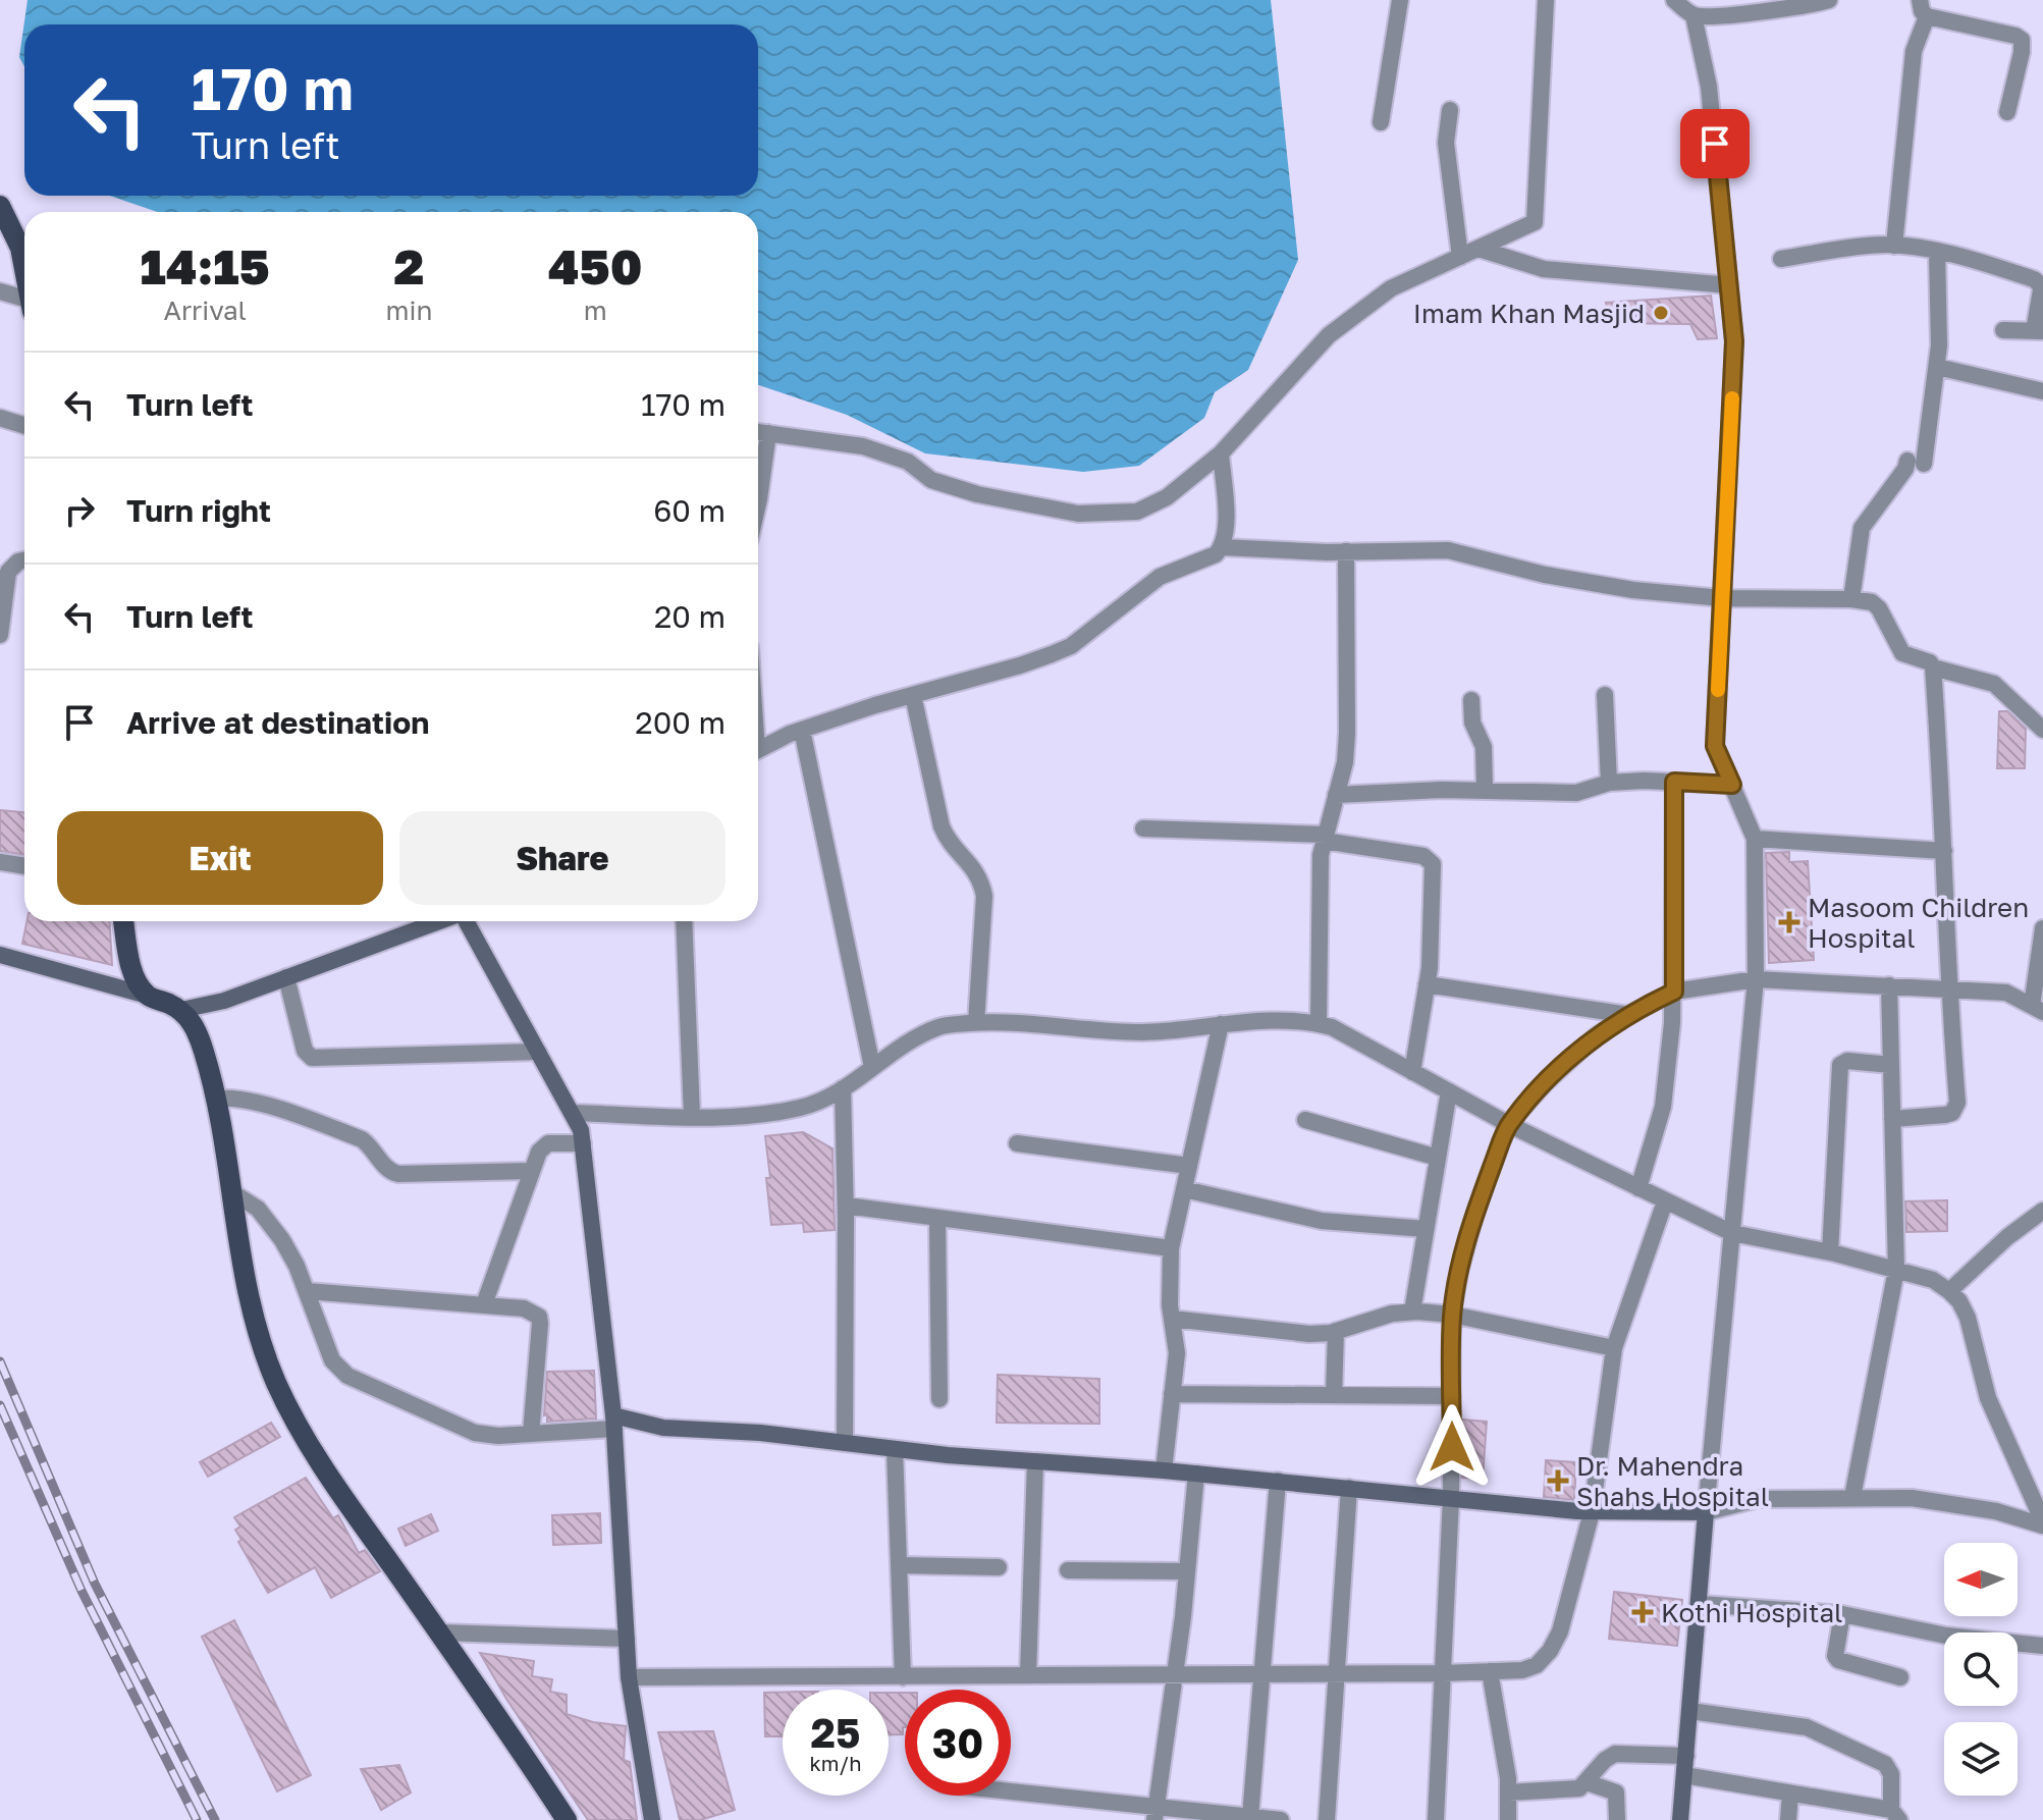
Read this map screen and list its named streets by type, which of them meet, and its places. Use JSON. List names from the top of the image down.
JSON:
{
  "places": {
    "other": ["Imam Khan Masjid"],
    "health": ["Masoom Children Hospital", "Dr. Mahendra Shahs Hospital", "Kothi Hospital"]
  },
  "north": "left",
  "page": {
    "turn": ["170 m", "Turn left"],
    "eta": [
      "14:15",
      "Arrival",
      "2",
      "min",
      "450",
      "m"
    ],
    "list": [
      {
        "name": "Turn left",
        "value": "170 m"
      },
      {
        "name": "Turn right",
        "value": "60 m"
      },
      {
        "name": "Turn left",
        "value": "20 m"
      },
      {
        "name": "Arrive at destination",
        "value": "200 m"
      }
    ],
    "buttons": ["Exit", "Share"],
    "speed": "25 km/h",
    "limit": "30"
  }
}
